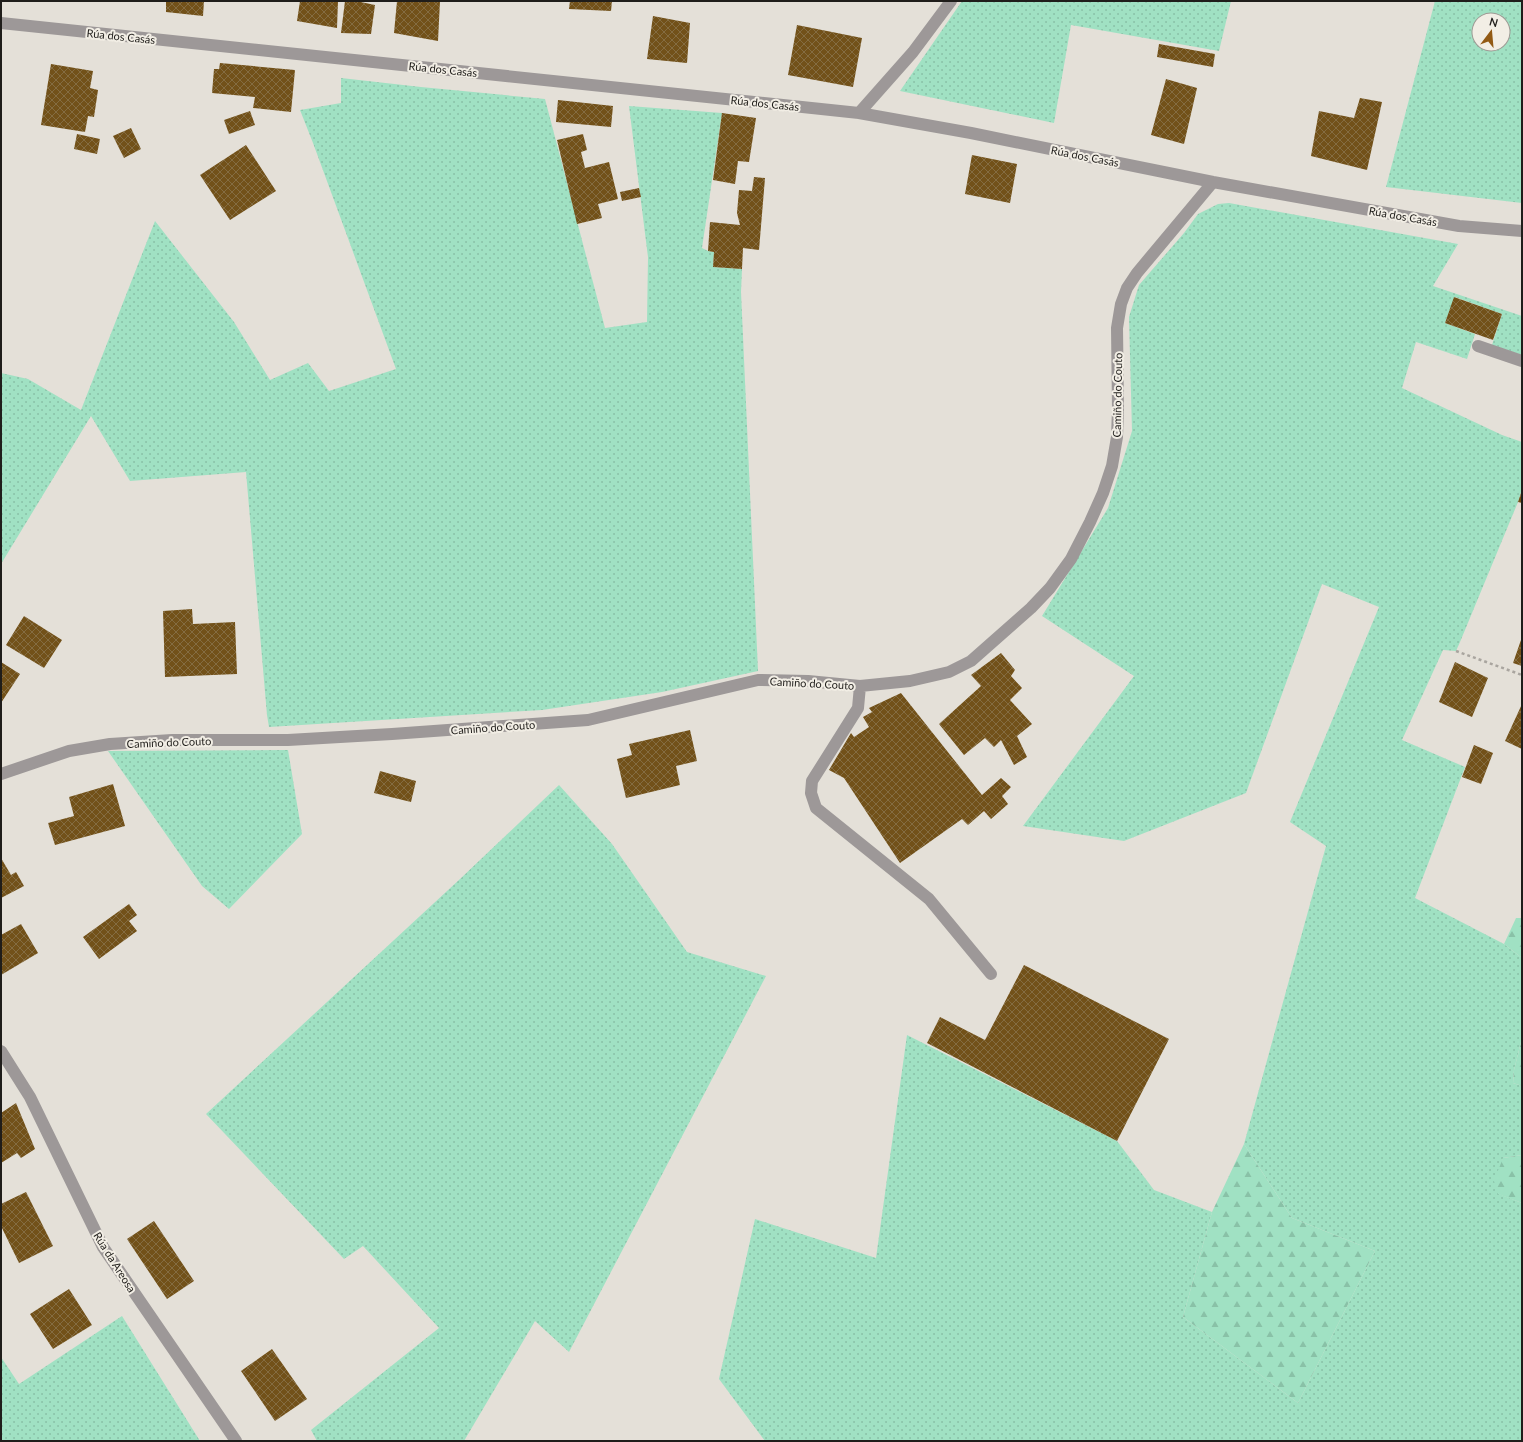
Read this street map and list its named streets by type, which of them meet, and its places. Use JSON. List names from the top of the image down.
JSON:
{
  "streets": {
    "street": ["Rúa dos Casás", "Camiño do Couto", "Rúa da Areosa"]
  },
  "crossings": [
    ["Rúa dos Casás", "Camiño do Couto"]
  ],
  "north": "top"
}
